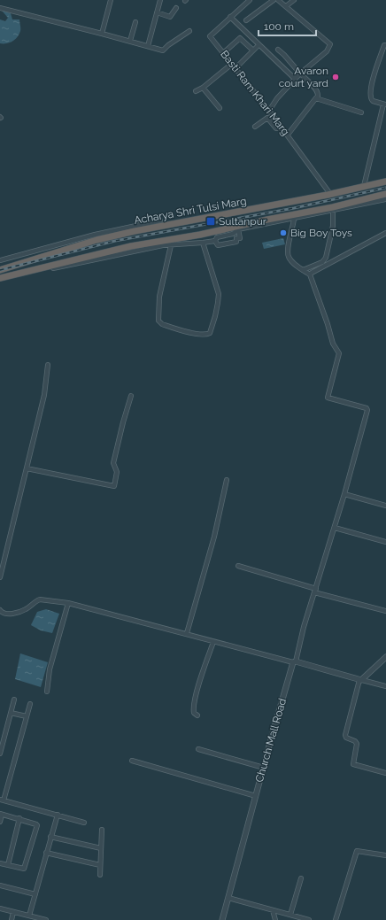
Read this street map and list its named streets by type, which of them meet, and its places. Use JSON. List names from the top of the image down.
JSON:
{
  "streets": {
    "highway": ["Acharya Shri Tulsi Marg"],
    "street": ["Basti Ram Khari Marg", "Church Mall Road"]
  },
  "crossings": [
    ["Basti Ram Khari Marg", "Acharya Shri Tulsi Marg"]
  ],
  "places": {
    "other": ["Avaron court yard", "Big Boy Toys"],
    "transit": ["Sultanpur"]
  },
  "scale_bar": "100 m"
}
